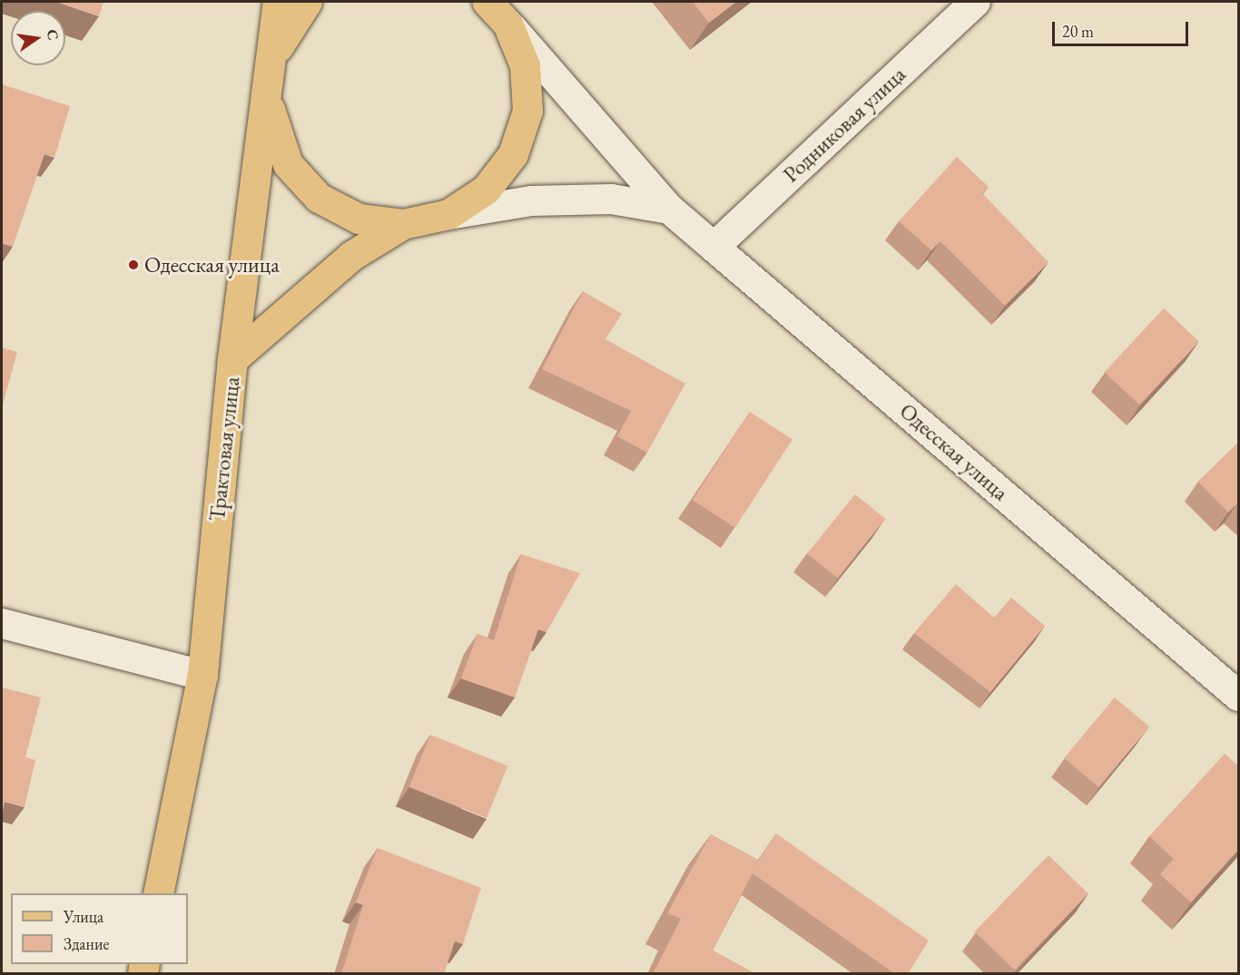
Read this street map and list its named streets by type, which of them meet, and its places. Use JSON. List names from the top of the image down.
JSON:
{
  "streets": {
    "main road": ["Родниковая улица", "Трактовая улица", "Одесская улица"]
  },
  "crossings": [
    ["Родниковая улица", "Одесская улица"]
  ],
  "places": ["Одесская улица"],
  "legend": ["Улица", "Здание"],
  "scale_bar": "20 m",
  "north": "right"
}
